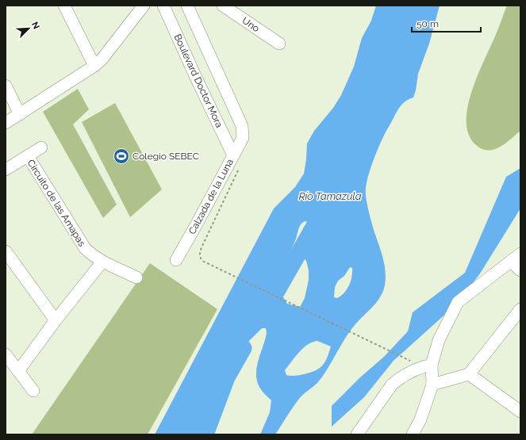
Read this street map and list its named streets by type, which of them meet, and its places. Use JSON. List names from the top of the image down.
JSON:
{
  "streets": {
    "street": [
      "Uno",
      "Boulevard Doctor Mora",
      "Calzada de la Luna",
      "Circuito de las Amapas"
    ]
  },
  "crossings": [
    ["Boulevard Doctor Mora", "Calzada de la Luna"]
  ],
  "water": ["Río Tamazula"],
  "places": {
    "sports": ["Colegio SEBEC"]
  },
  "scale_bar": "50 m",
  "north": "top right"
}
